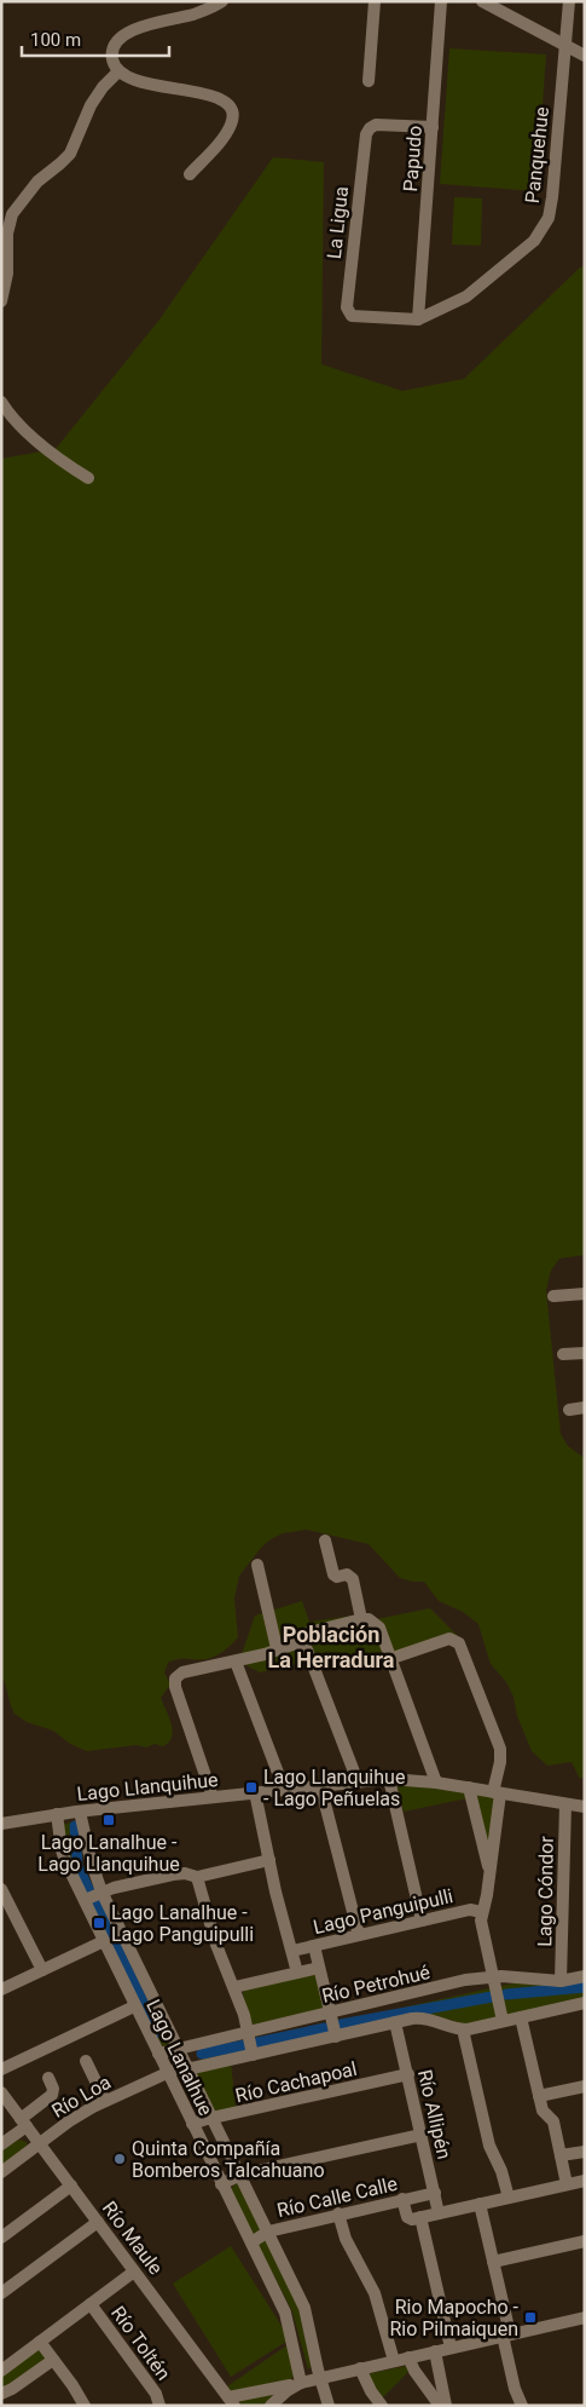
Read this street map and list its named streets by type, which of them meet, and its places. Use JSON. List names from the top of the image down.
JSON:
{
  "streets": {
    "street": [
      "Panquehue",
      "Papudo",
      "La Ligua",
      "Lago Llanquihue",
      "Lago Cóndor",
      "Lago Panguipulli",
      "Río Petrohué",
      "Lago Lanalhue",
      "Río Cachapoal",
      "Río Loa",
      "Río Allipén",
      "Río Calle Calle",
      "Río Maule",
      "Río Toltén"
    ]
  },
  "crossings": [
    ["Panquehue", "Papudo"],
    ["Panquehue", "La Ligua"],
    ["Papudo", "La Ligua"],
    ["Lago Llanquihue", "Lago Cóndor"],
    ["Lago Llanquihue", "Lago Lanalhue"],
    ["Lago Cóndor", "Río Petrohué"],
    ["Río Petrohué", "Lago Lanalhue"],
    ["Lago Lanalhue", "Río Cachapoal"],
    ["Lago Lanalhue", "Río Loa"],
    ["Lago Lanalhue", "Río Calle Calle"],
    ["Río Cachapoal", "Río Allipén"],
    ["Río Loa", "Río Maule"],
    ["Río Allipén", "Río Calle Calle"]
  ],
  "districts": ["Población La Herradura"],
  "places": {
    "transit": [
      "Lago Llanquihue - Lago Peñuelas",
      "Lago Lanalhue - Lago Llanquihue",
      "Lago Lanalhue - Lago Panguipulli",
      "Rio Mapocho - Rio Pilmaiquen"
    ],
    "other": ["Quinta Compañía Bomberos Talcahuano"]
  },
  "scale_bar": "100 m"
}
